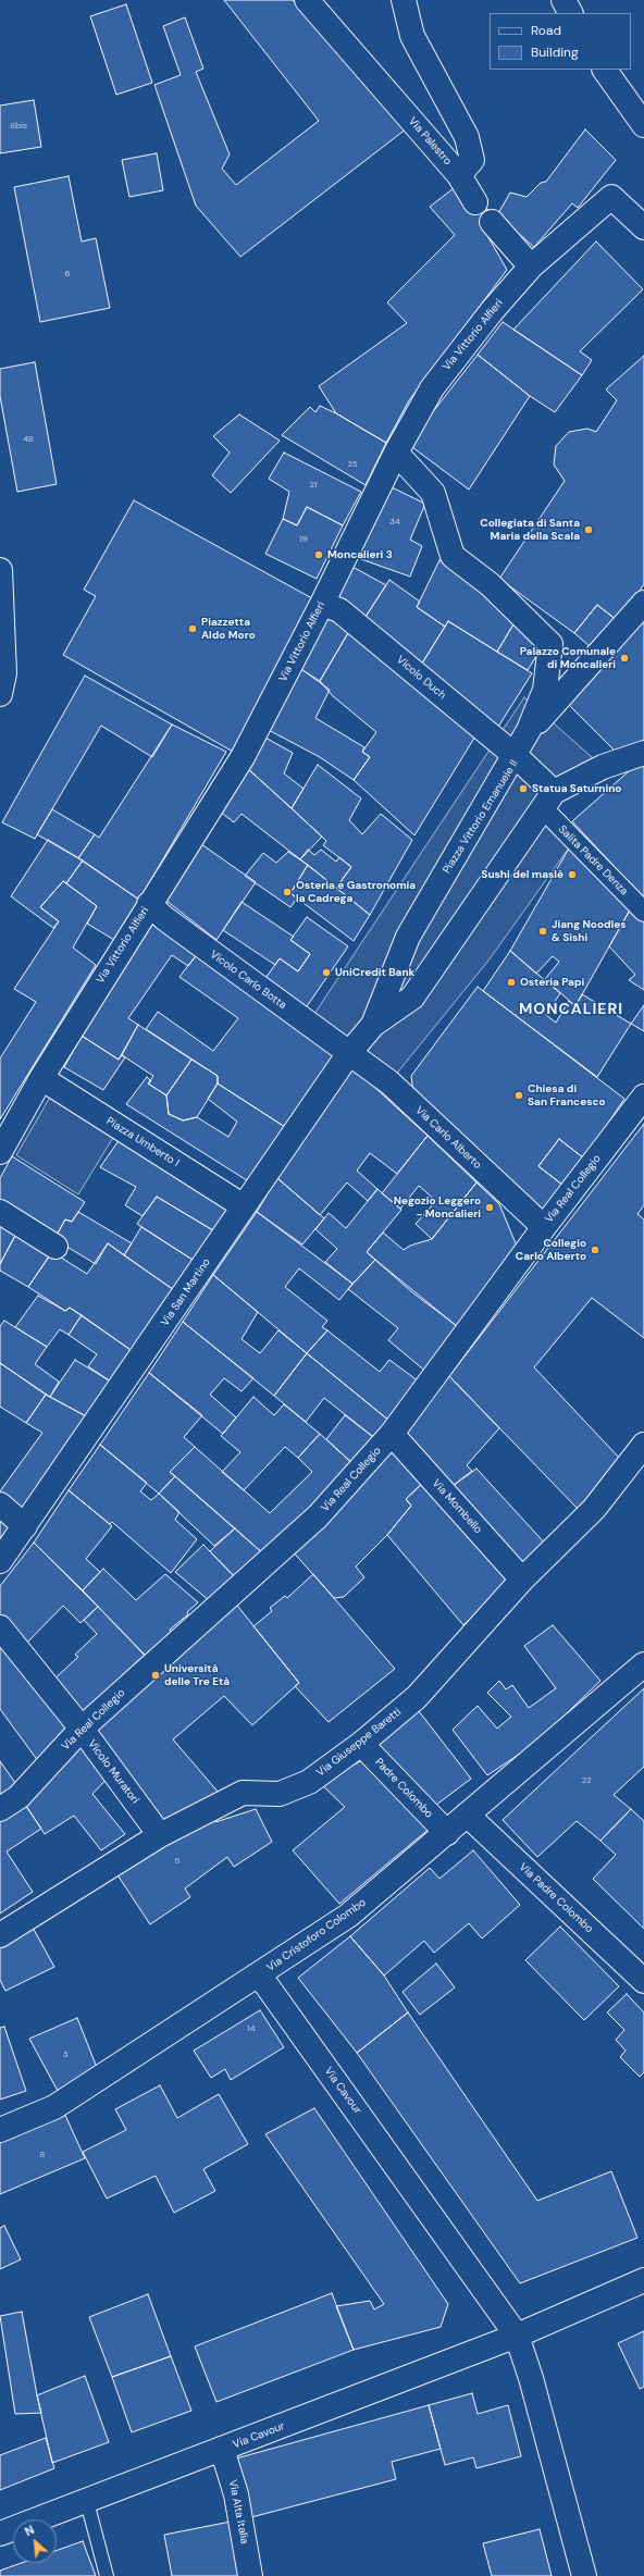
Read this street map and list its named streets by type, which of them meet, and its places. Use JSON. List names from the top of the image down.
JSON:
{
  "streets": {
    "street": [
      "Via Palestro",
      "Via Vittorio Alfieri",
      "Vicolo Duch",
      "Piazza Vittorio Emanuele II",
      "Salita Padre Denza",
      "Vicolo Carlo Botta",
      "Via Carlo Alberto",
      "Piazza Umberto I",
      "Via Real Collegio",
      "Via San Martino",
      "Via Mombello",
      "Via Giuseppe Baretti",
      "Vicolo Muratori",
      "Padre Colombo",
      "Via Padre Colombo",
      "Via Cristoforo Colombo",
      "Via Cavour",
      "Via Alta Italia"
    ]
  },
  "crossings": [
    ["Via Vittorio Alfieri", "Vicolo Duch"],
    ["Via Vittorio Alfieri", "Vicolo Carlo Botta"],
    ["Via Vittorio Alfieri", "Piazza Umberto I"],
    ["Vicolo Duch", "Piazza Vittorio Emanuele II"],
    ["Piazza Vittorio Emanuele II", "Salita Padre Denza"],
    ["Piazza Vittorio Emanuele II", "Via San Martino"],
    ["Vicolo Carlo Botta", "Via Carlo Alberto"],
    ["Vicolo Carlo Botta", "Via San Martino"],
    ["Via Carlo Alberto", "Via Real Collegio"],
    ["Via Carlo Alberto", "Via San Martino"],
    ["Piazza Umberto I", "Via San Martino"],
    ["Via Real Collegio", "Via Mombello"],
    ["Via Real Collegio", "Vicolo Muratori"],
    ["Via Mombello", "Via Giuseppe Baretti"],
    ["Via Giuseppe Baretti", "Vicolo Muratori"],
    ["Via Giuseppe Baretti", "Padre Colombo"],
    ["Padre Colombo", "Via Cristoforo Colombo"],
    ["Via Padre Colombo", "Via Cristoforo Colombo"],
    ["Via Cristoforo Colombo", "Via Cavour"],
    ["Via Cavour", "Via Alta Italia"]
  ],
  "districts": ["MONCALIERI"],
  "places": [
    "Collegiata di Santa Maria della Scala",
    "Moncalieri 3",
    "Piazzetta Aldo Moro",
    "Palazzo Comunale di Moncalieri",
    "Statua Saturnino",
    "Sushi del maslè",
    "Osteria e Gastronomia la Cadrega",
    "Jiang Noodles & Sishi",
    "UniCredit Bank",
    "Osteria Papi",
    "Chiesa di San Francesco",
    "Negozio Leggero - Moncalieri",
    "Collegio Carlo Alberto",
    "Università delle Tre Età"
  ],
  "house_numbers": [
    "8bis",
    "6",
    "4B",
    "25",
    "21",
    "34",
    "19",
    "22",
    "5",
    "14",
    "3",
    "8"
  ],
  "legend": ["Road", "Building"],
  "north": "top left"
}
